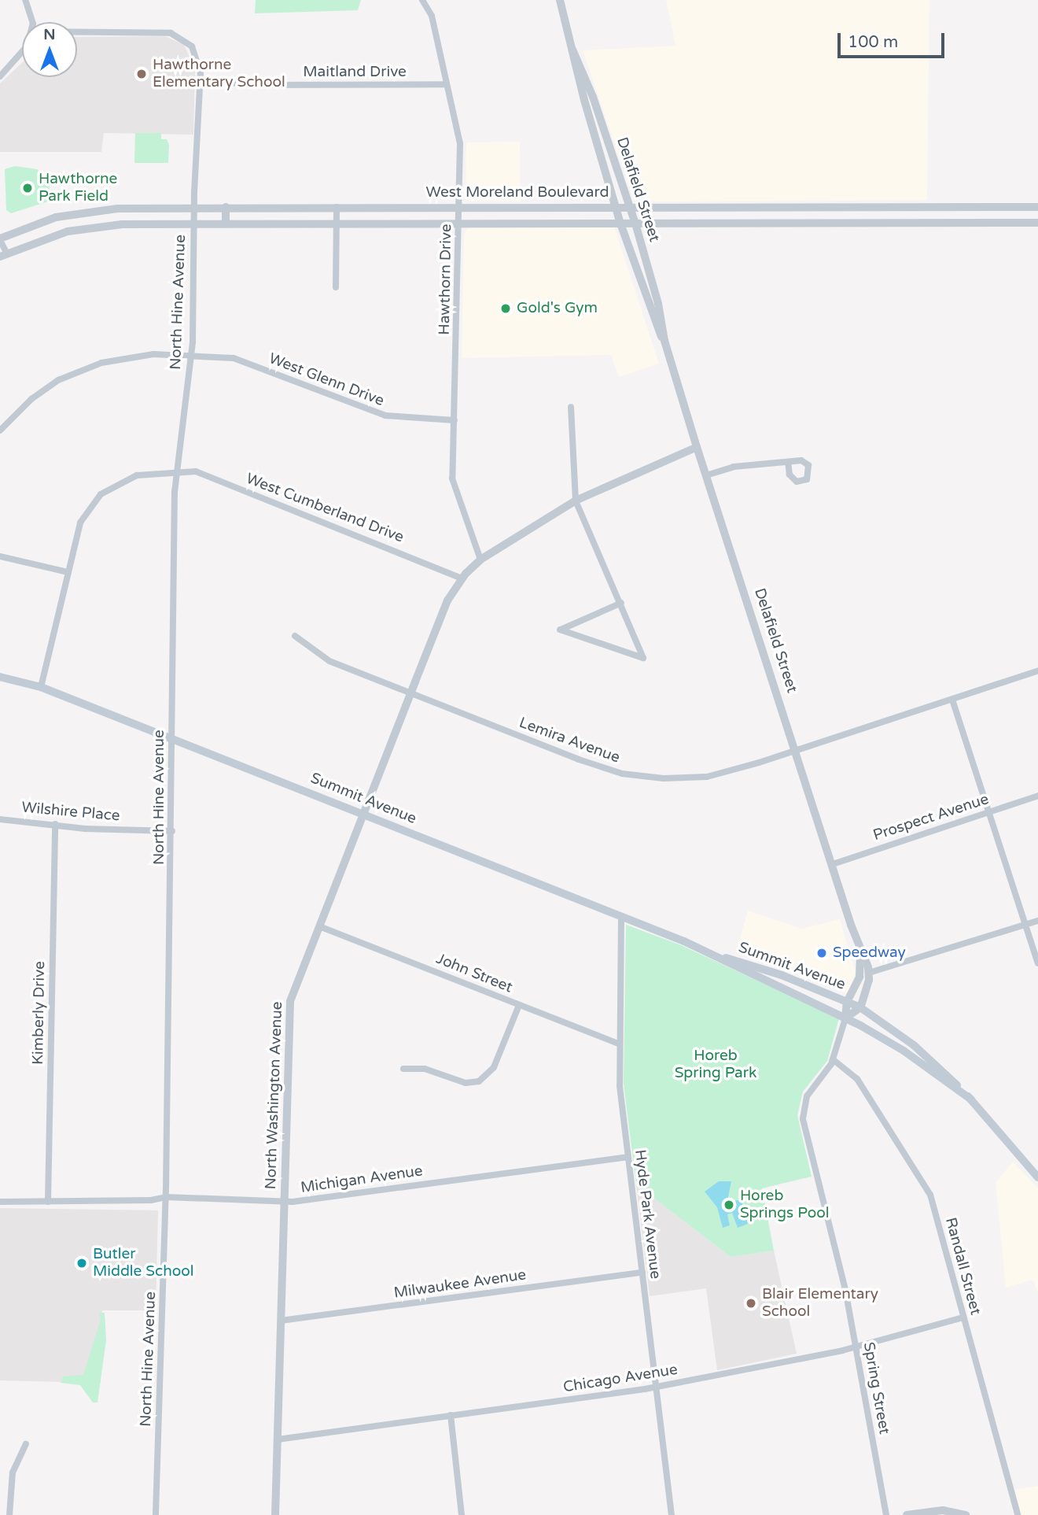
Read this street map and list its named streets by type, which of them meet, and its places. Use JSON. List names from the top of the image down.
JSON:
{
  "streets": {
    "main road": ["Summit Avenue"],
    "street": [
      "Maitland Drive",
      "Delafield Street",
      "West Moreland Boulevard",
      "Hawthorn Drive",
      "North Hine Avenue",
      "West Glenn Drive",
      "West Cumberland Drive",
      "Lemira Avenue",
      "Wilshire Place",
      "Prospect Avenue",
      "John Street",
      "Kimberly Drive",
      "North Washington Avenue",
      "Michigan Avenue",
      "Hyde Park Avenue",
      "Randall Street",
      "Milwaukee Avenue",
      "Chicago Avenue",
      "Spring Street"
    ]
  },
  "crossings": [
    ["Maitland Drive", "Hawthorn Drive"],
    ["Maitland Drive", "North Hine Avenue"],
    ["Delafield Street", "West Moreland Boulevard"],
    ["Delafield Street", "Lemira Avenue"],
    ["Delafield Street", "Summit Avenue"],
    ["Delafield Street", "Prospect Avenue"],
    ["Delafield Street", "North Washington Avenue"],
    ["Delafield Street", "Spring Street"],
    ["West Moreland Boulevard", "Hawthorn Drive"],
    ["West Moreland Boulevard", "North Hine Avenue"],
    ["Hawthorn Drive", "West Glenn Drive"],
    ["Hawthorn Drive", "North Washington Avenue"],
    ["North Hine Avenue", "West Glenn Drive"],
    ["North Hine Avenue", "West Cumberland Drive"],
    ["North Hine Avenue", "Summit Avenue"],
    ["North Hine Avenue", "Wilshire Place"],
    ["North Hine Avenue", "Michigan Avenue"],
    ["West Cumberland Drive", "Summit Avenue"],
    ["West Cumberland Drive", "North Washington Avenue"],
    ["Lemira Avenue", "North Washington Avenue"],
    ["Summit Avenue", "North Washington Avenue"],
    ["Summit Avenue", "Hyde Park Avenue"],
    ["Summit Avenue", "Spring Street"],
    ["Wilshire Place", "Kimberly Drive"],
    ["John Street", "North Washington Avenue"],
    ["John Street", "Hyde Park Avenue"],
    ["Kimberly Drive", "Michigan Avenue"],
    ["North Washington Avenue", "Michigan Avenue"],
    ["North Washington Avenue", "Milwaukee Avenue"],
    ["North Washington Avenue", "Chicago Avenue"],
    ["Michigan Avenue", "Hyde Park Avenue"],
    ["Hyde Park Avenue", "Milwaukee Avenue"],
    ["Hyde Park Avenue", "Chicago Avenue"],
    ["Randall Street", "Chicago Avenue"],
    ["Randall Street", "Spring Street"],
    ["Chicago Avenue", "Spring Street"]
  ],
  "parks": ["Horeb Spring Park"],
  "places": [
    "Hawthorne Elementary School",
    "Hawthorne Park Field",
    "Gold's Gym",
    "Speedway",
    "Horeb Springs Pool",
    "Butler Middle School",
    "Blair Elementary School"
  ],
  "scale_bar": "100 m",
  "north": "top"
}
